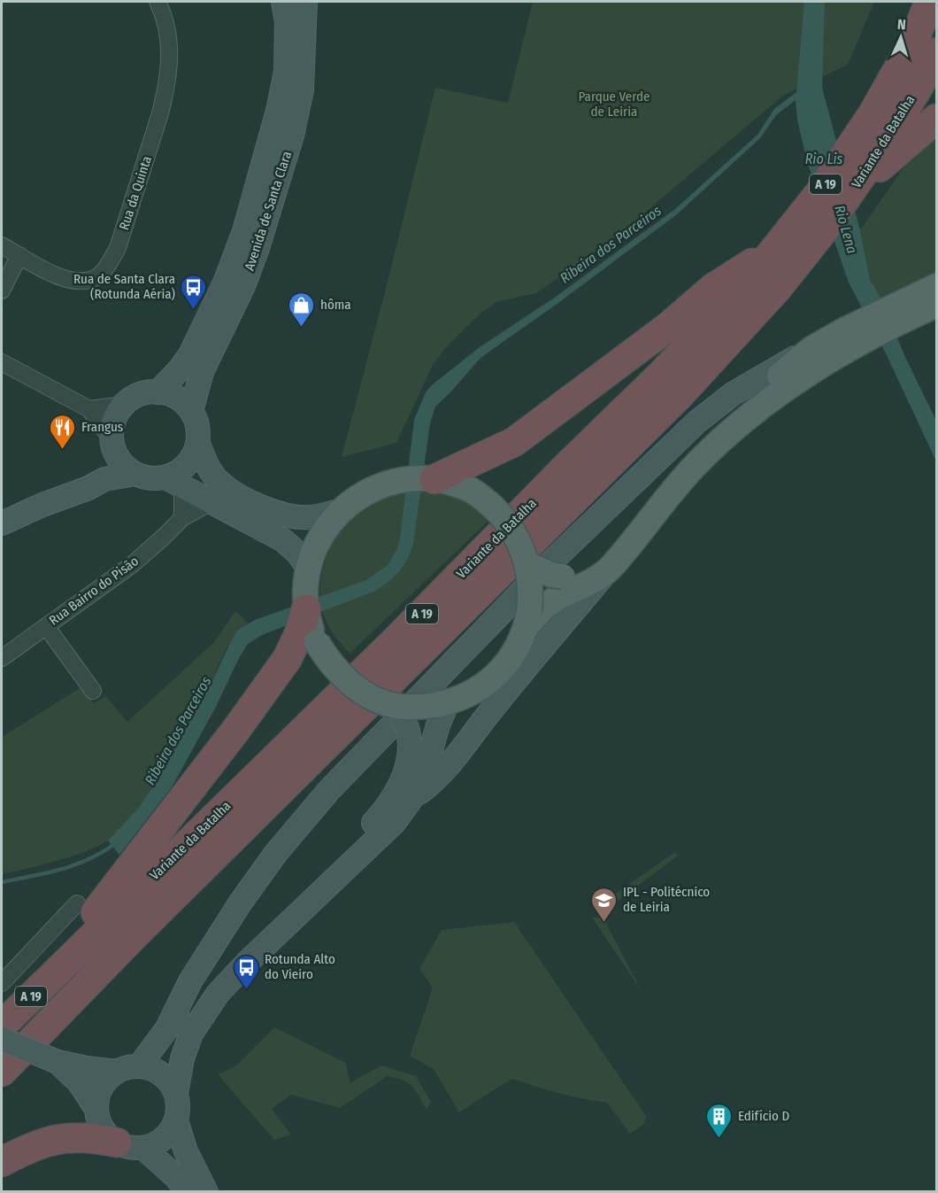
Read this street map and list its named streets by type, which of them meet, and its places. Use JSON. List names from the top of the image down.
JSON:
{
  "streets": {
    "highway": ["Variante da Batalha", "A 19"],
    "main road": ["Avenida de Santa Clara"],
    "street": ["Rua da Quinta", "Rua Bairro do Pisão"]
  },
  "water": ["Rio Lis", "Rio Lena", "Ribeira dos Parceiros"],
  "parks": ["Parque Verde de Leiria"],
  "places": {
    "bus stop": ["Rua de Santa Clara (Rotunda Aéria)", "Rotunda Alto do Vieiro"],
    "shop": ["hôma"],
    "restaurant": ["Frangus"],
    "school or university": ["IPL - Politécnico de Leiria"],
    "building": ["Edifício D"]
  },
  "north": "top"
}
